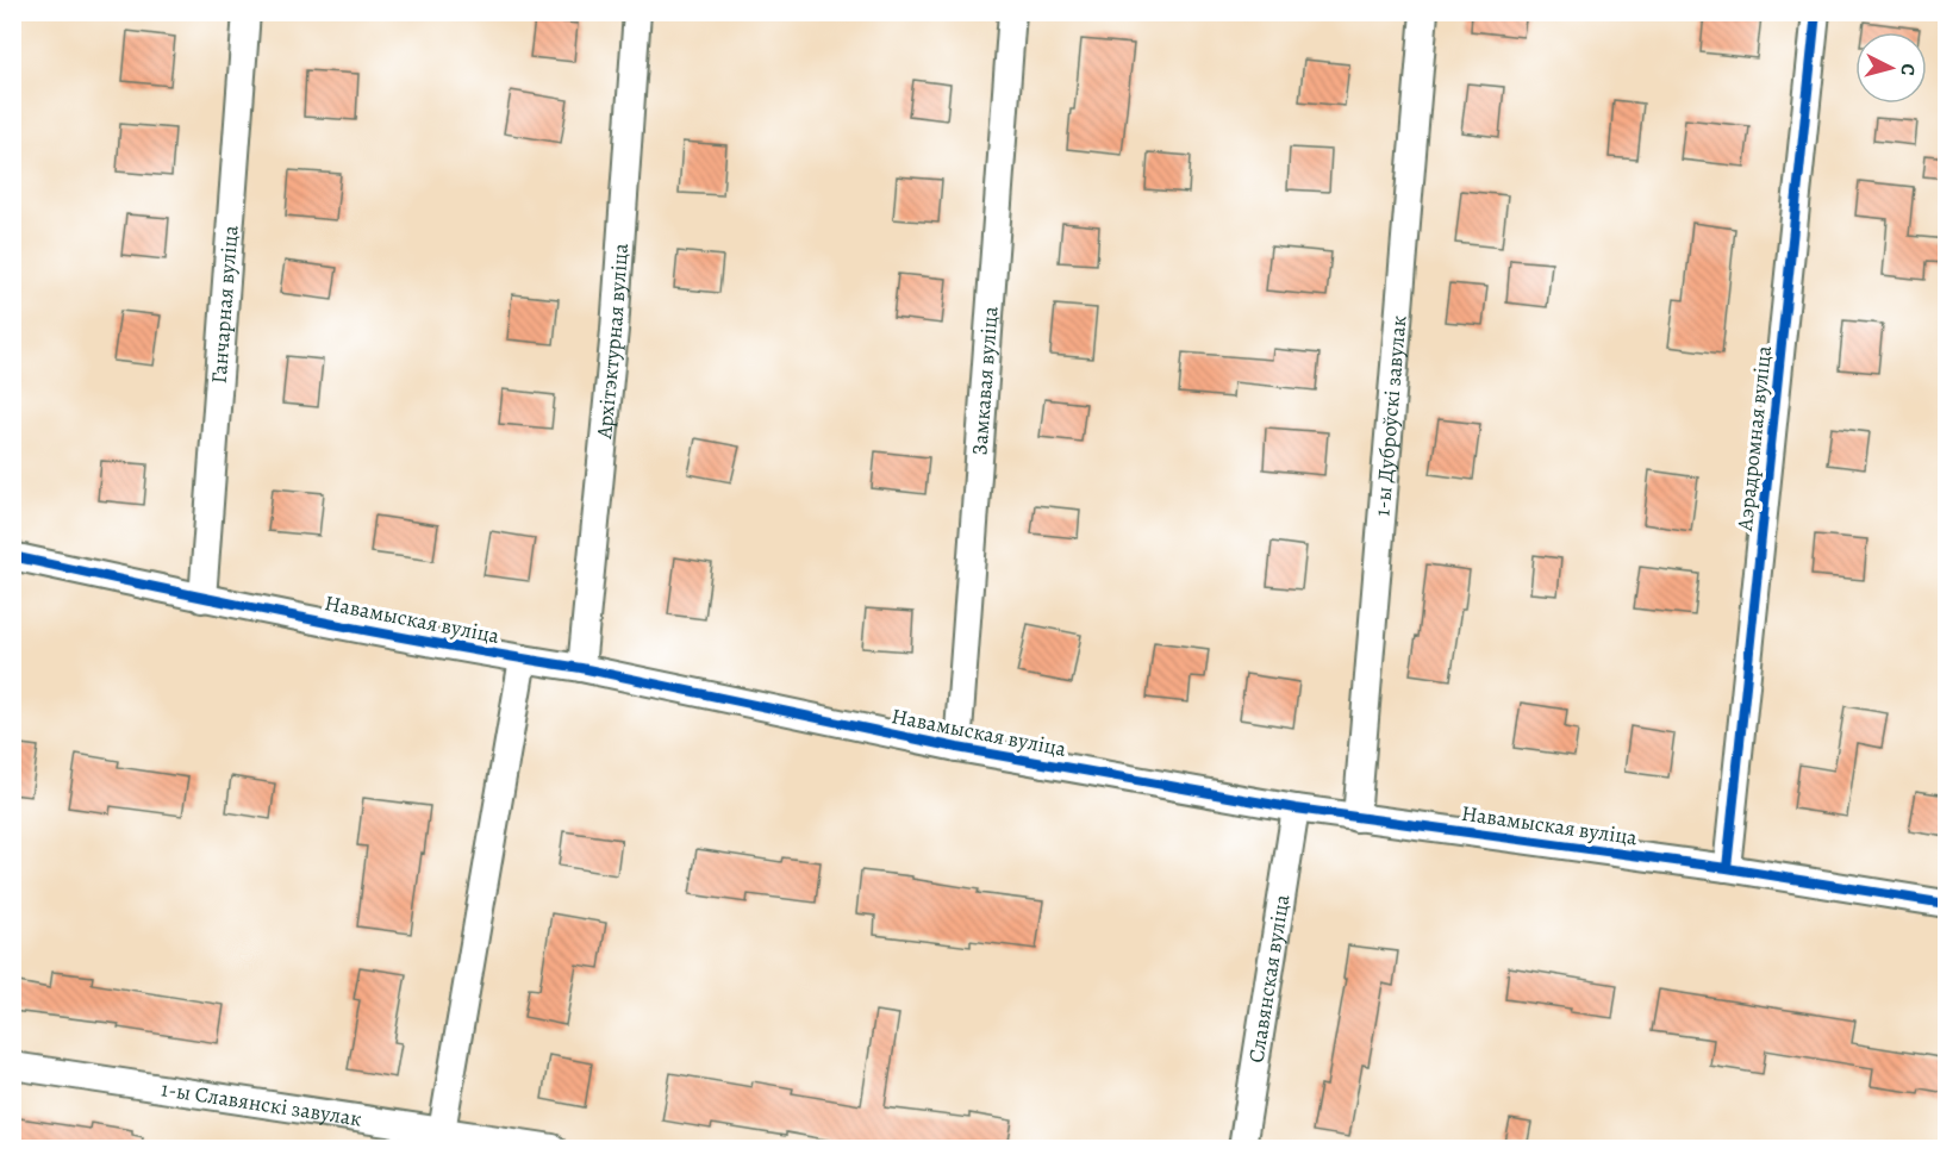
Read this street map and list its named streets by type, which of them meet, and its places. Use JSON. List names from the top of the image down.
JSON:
{
  "streets": {
    "street": [
      "Ганчарная вуліца",
      "Архітэктурная вуліца",
      "Замкавая вуліца",
      "1-ы Дуброўскі завулак",
      "Аэрадромная вуліца",
      "Навамыская вуліца",
      "Славянская вуліца",
      "1-ы Славянскі завулак"
    ]
  },
  "crossings": [
    ["Ганчарная вуліца", "Навамыская вуліца"],
    ["Архітэктурная вуліца", "Навамыская вуліца"],
    ["Замкавая вуліца", "Навамыская вуліца"],
    ["1-ы Дуброўскі завулак", "Навамыская вуліца"],
    ["Аэрадромная вуліца", "Навамыская вуліца"],
    ["Навамыская вуліца", "Славянская вуліца"]
  ],
  "north": "right"
}
